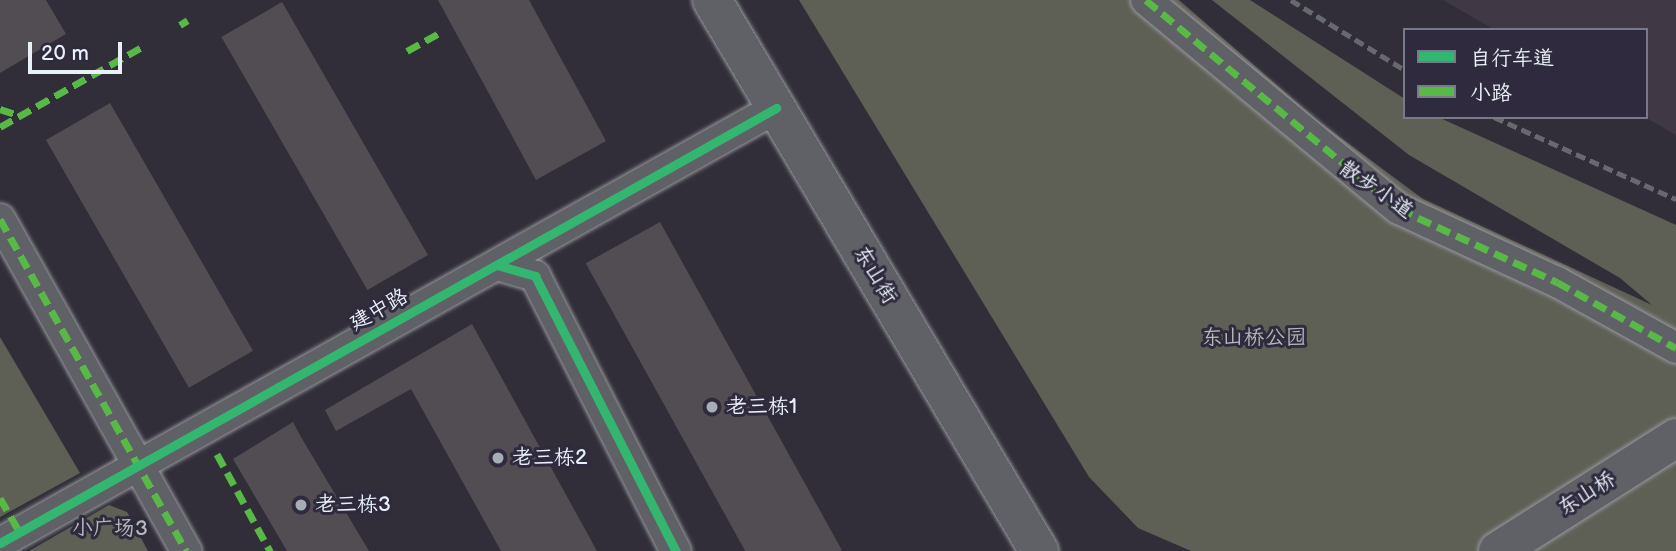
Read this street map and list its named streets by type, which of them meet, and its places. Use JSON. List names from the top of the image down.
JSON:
{
  "streets": {
    "main road": ["东山街", "东山桥"],
    "street": ["散步小道", "建中路"]
  },
  "crossings": [
    ["东山街", "建中路"]
  ],
  "parks": ["东山桥公园", "小广场3"],
  "places": ["老三栋1", "老三栋2", "老三栋3"],
  "legend": ["自行车道", "小路"],
  "scale_bar": "20 m"
}
